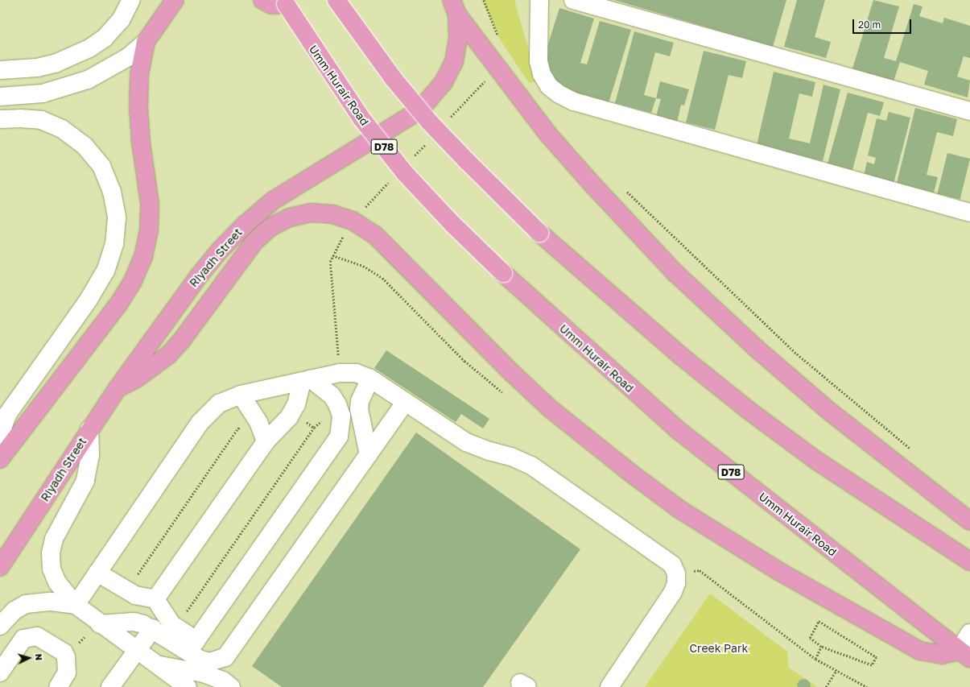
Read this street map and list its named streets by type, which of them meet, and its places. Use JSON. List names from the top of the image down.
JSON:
{
  "streets": {
    "main road": ["Umm Hurair Road", "D78", "Riyadh Street"]
  },
  "parks": ["Creek Park"],
  "scale_bar": "20 m",
  "north": "right"
}
